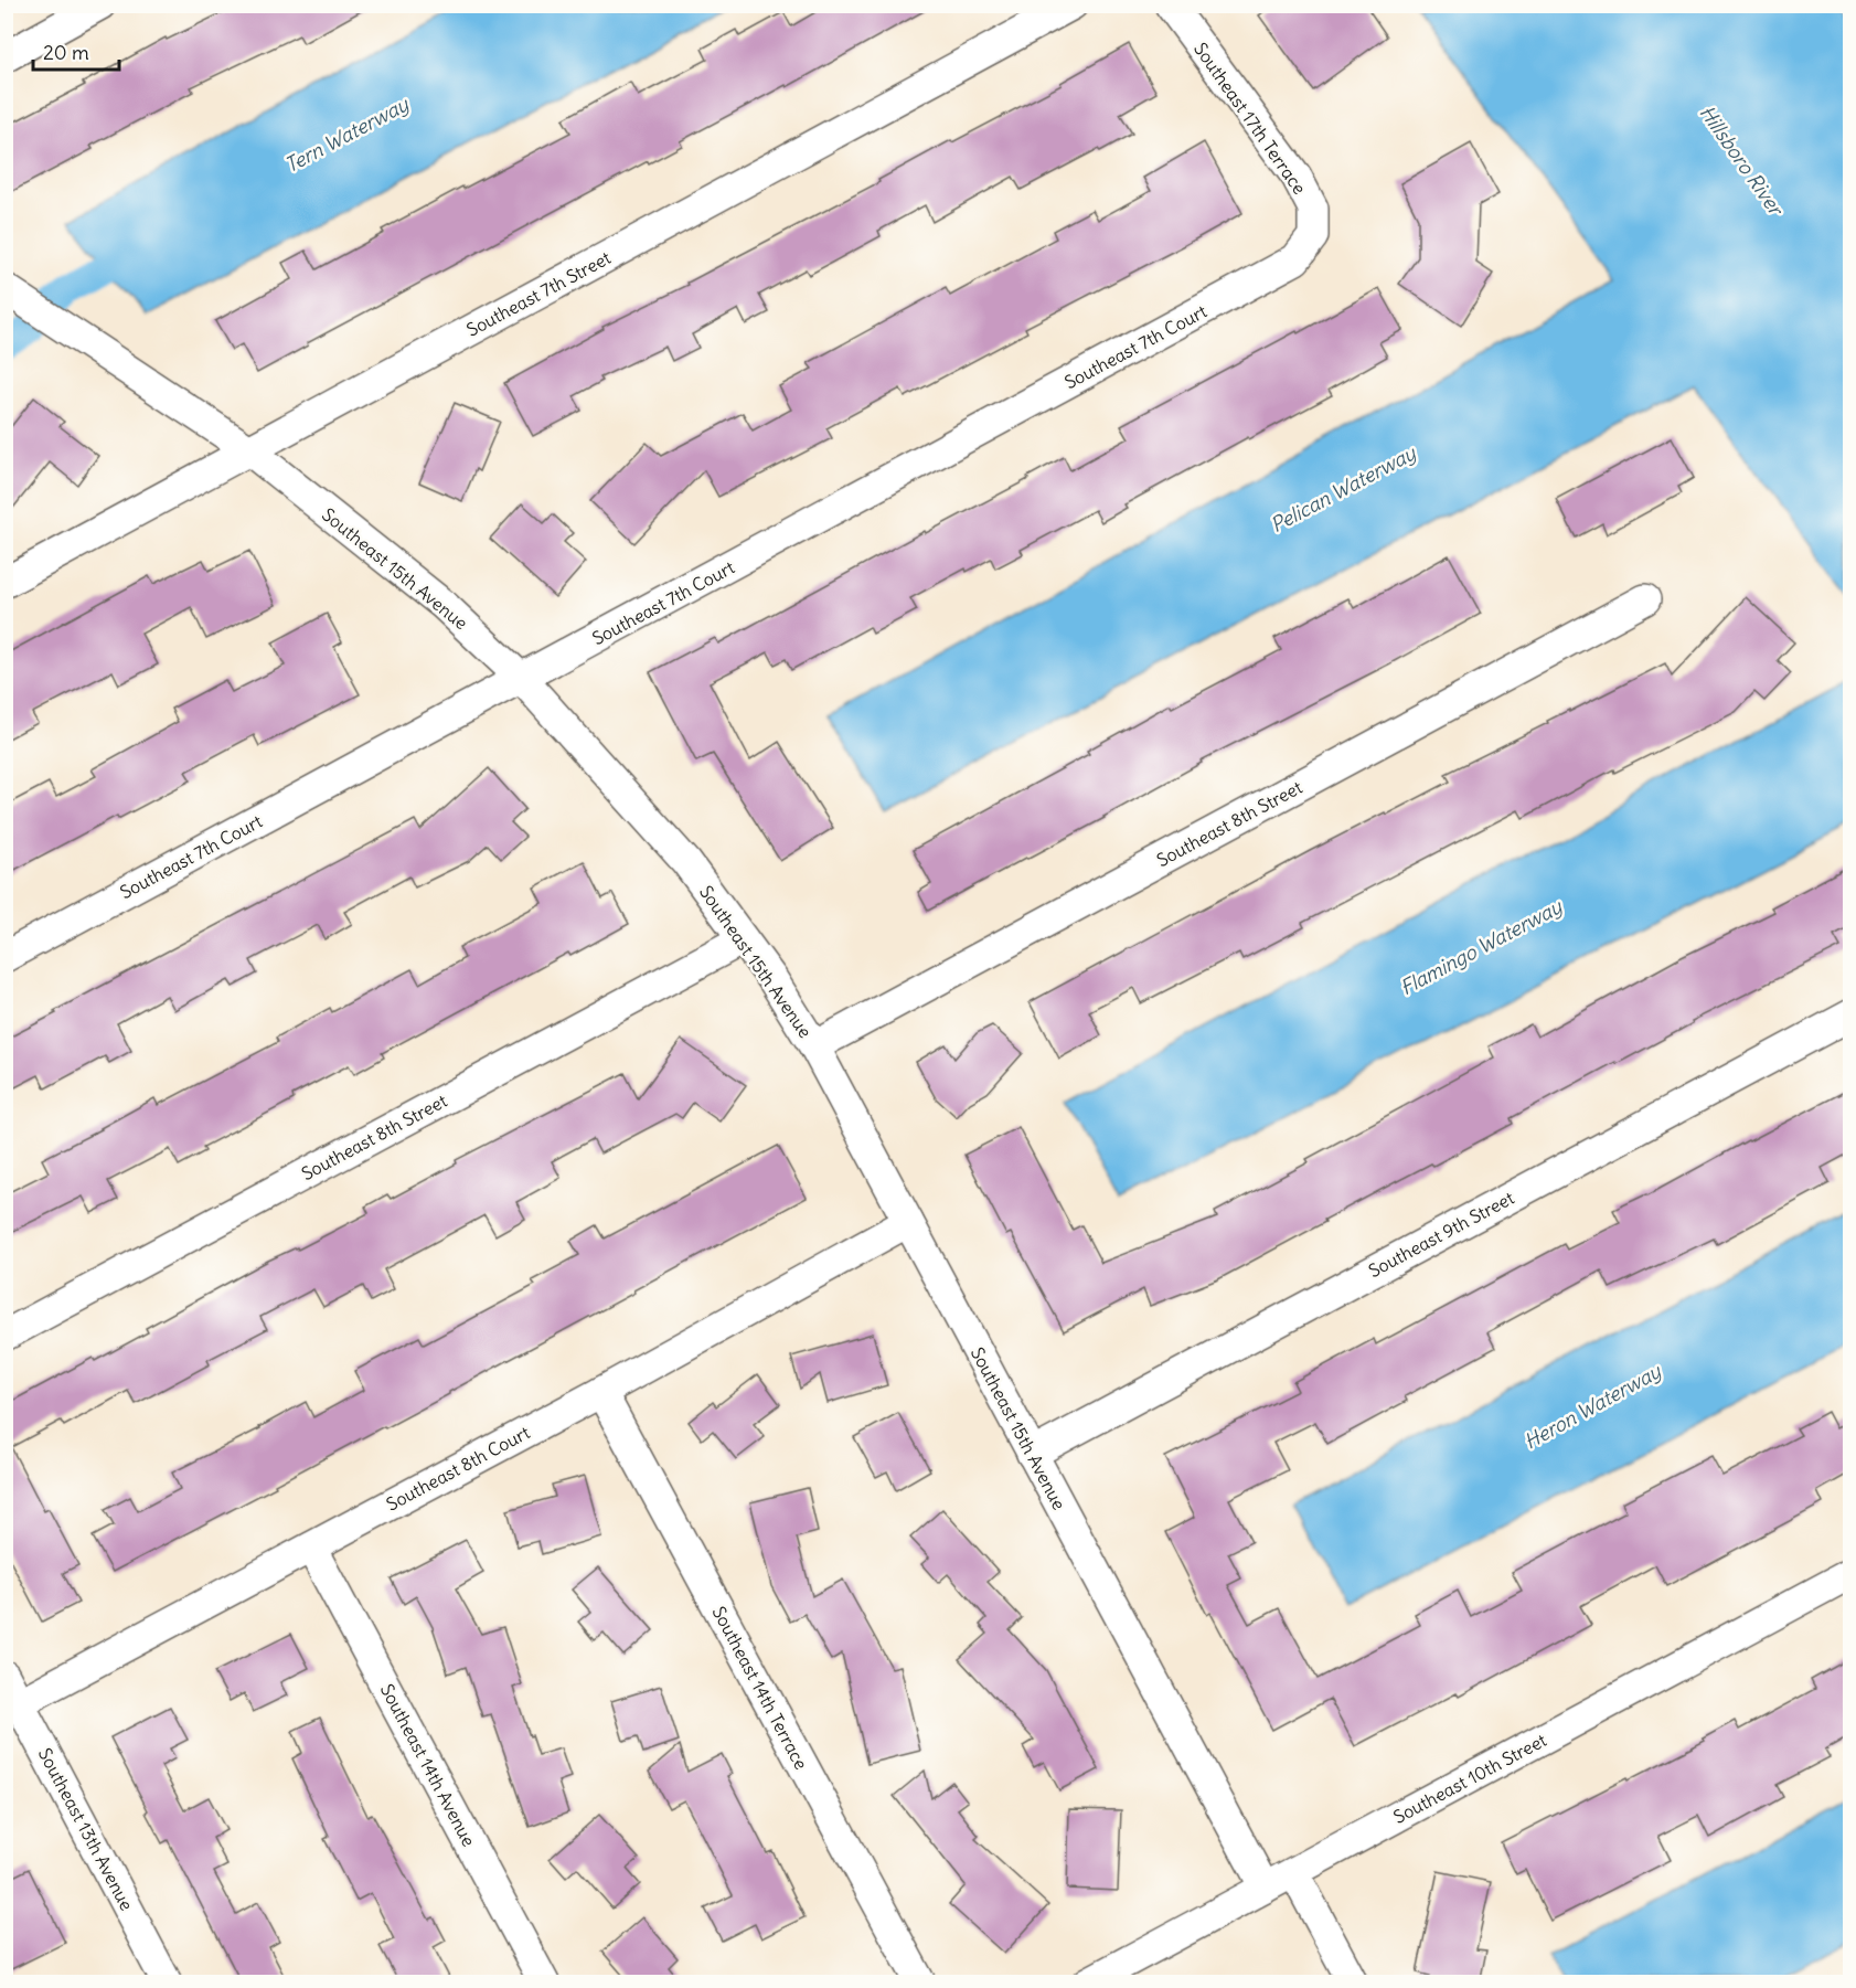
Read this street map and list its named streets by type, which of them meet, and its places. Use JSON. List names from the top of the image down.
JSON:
{
  "streets": {
    "street": [
      "Southeast 17th Terrace",
      "Southeast 7th Street",
      "Southeast 7th Court",
      "Southeast 15th Avenue",
      "Southeast 8th Street",
      "Southeast 9th Street",
      "Southeast 8th Court",
      "Southeast 14th Terrace",
      "Southeast 14th Avenue",
      "Southeast 10th Street",
      "Southeast 13th Avenue"
    ]
  },
  "crossings": [
    ["Southeast 17th Terrace", "Southeast 7th Court"],
    ["Southeast 7th Street", "Southeast 15th Avenue"],
    ["Southeast 7th Court", "Southeast 15th Avenue"],
    ["Southeast 15th Avenue", "Southeast 8th Street"],
    ["Southeast 15th Avenue", "Southeast 9th Street"],
    ["Southeast 15th Avenue", "Southeast 8th Court"],
    ["Southeast 15th Avenue", "Southeast 10th Street"],
    ["Southeast 8th Court", "Southeast 14th Terrace"],
    ["Southeast 8th Court", "Southeast 14th Avenue"],
    ["Southeast 8th Court", "Southeast 13th Avenue"]
  ],
  "water": [
    "Tern Waterway",
    "Hillsboro River",
    "Pelican Waterway",
    "Flamingo Waterway",
    "Heron Waterway"
  ],
  "scale_bar": "20 m"
}
